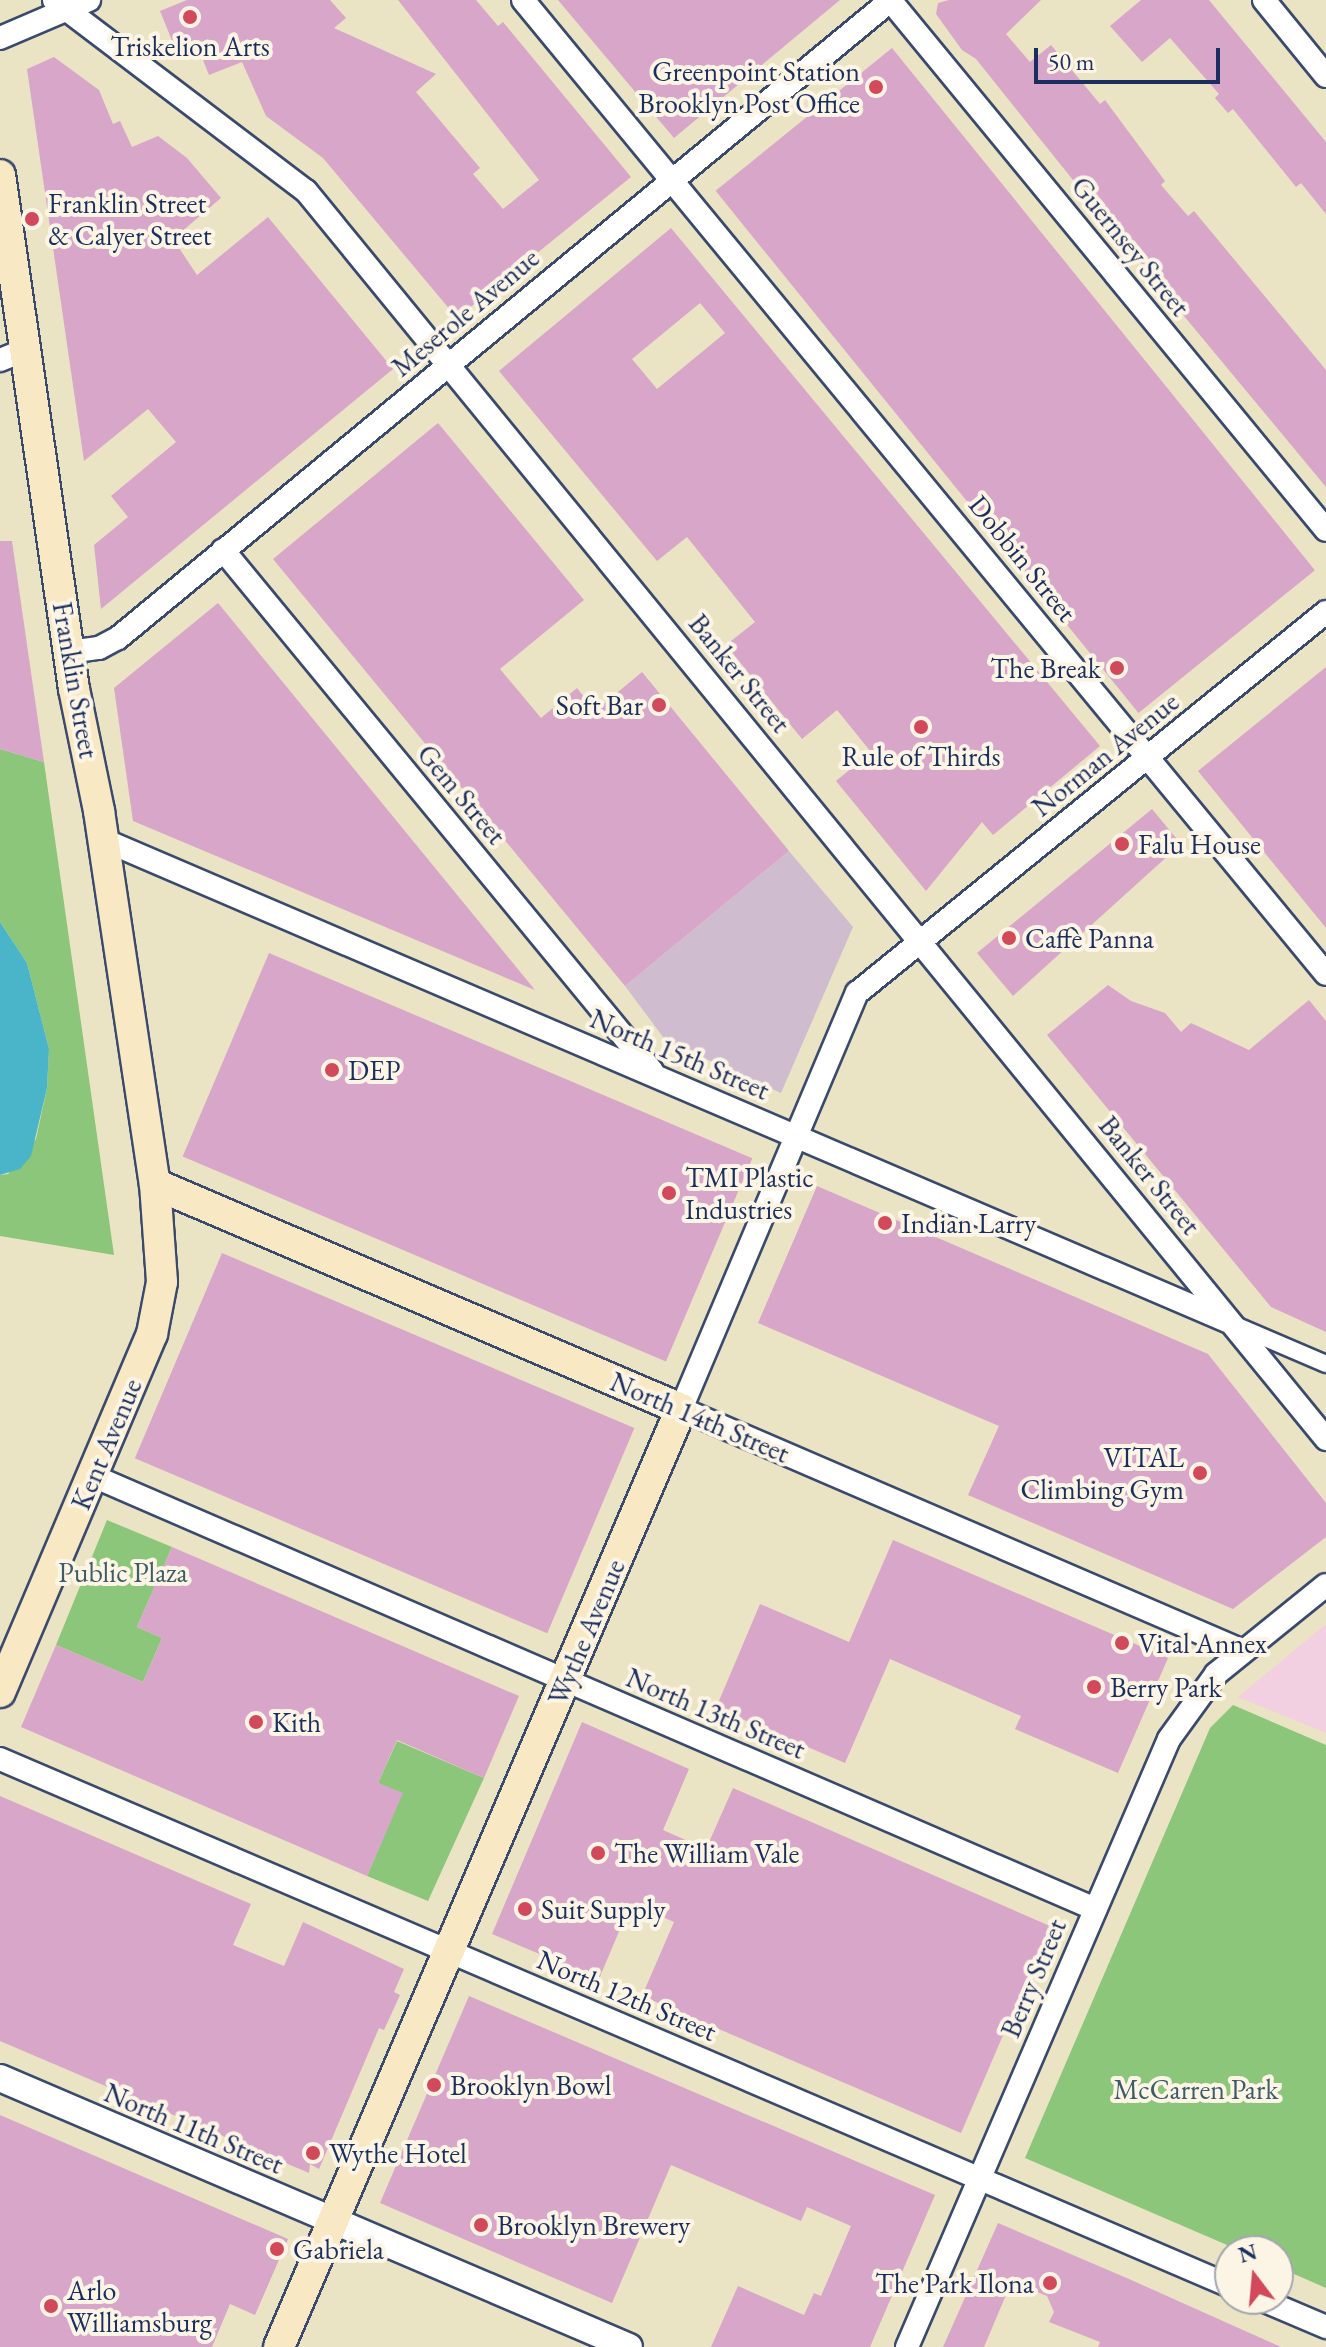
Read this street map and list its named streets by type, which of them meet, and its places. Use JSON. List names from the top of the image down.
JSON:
{
  "streets": {
    "main road": [
      "Franklin Street",
      "North 14th Street",
      "Kent Avenue",
      "Wythe Avenue"
    ],
    "street": [
      "Guernsey Street",
      "Meserole Avenue",
      "Dobbin Street",
      "Banker Street",
      "Norman Avenue",
      "Gem Street",
      "North 15th Street",
      "North 13th Street",
      "Berry Street",
      "North 12th Street",
      "North 11th Street"
    ]
  },
  "crossings": [
    ["Guernsey Street", "Meserole Avenue"],
    ["Meserole Avenue", "Dobbin Street"],
    ["Meserole Avenue", "Banker Street"],
    ["Meserole Avenue", "Franklin Street"],
    ["Meserole Avenue", "Gem Street"],
    ["Dobbin Street", "Norman Avenue"],
    ["Banker Street", "Norman Avenue"],
    ["Banker Street", "North 15th Street"],
    ["Banker Street", "Wythe Avenue"],
    ["Franklin Street", "North 15th Street"],
    ["Franklin Street", "North 14th Street"],
    ["Franklin Street", "Kent Avenue"],
    ["Norman Avenue", "Wythe Avenue"],
    ["Gem Street", "North 15th Street"],
    ["North 15th Street", "Wythe Avenue"],
    ["North 14th Street", "Kent Avenue"],
    ["North 14th Street", "Wythe Avenue"],
    ["North 14th Street", "Berry Street"],
    ["Kent Avenue", "North 13th Street"],
    ["Wythe Avenue", "North 13th Street"],
    ["Wythe Avenue", "North 12th Street"],
    ["Wythe Avenue", "North 11th Street"],
    ["North 13th Street", "Berry Street"],
    ["Berry Street", "North 12th Street"]
  ],
  "parks": ["Public Plaza", "McCarren Park"],
  "places": [
    "Triskelion Arts",
    "Greenpoint Station Brooklyn Post Office",
    "Franklin Street & Calyer Street",
    "The Break",
    "Soft Bar",
    "Rule of Thirds",
    "Falu House",
    "Caffè Panna",
    "DEP",
    "TMI Plastic Industries",
    "Indian Larry",
    "VITAL Climbing Gym",
    "Vital Annex",
    "Berry Park",
    "Kith",
    "The William Vale",
    "Suit Supply",
    "Brooklyn Bowl",
    "Wythe Hotel",
    "Brooklyn Brewery",
    "Gabriela",
    "The Park Ilona",
    "Arlo Williamsburg"
  ],
  "scale_bar": "50 m",
  "north": "top"
}
